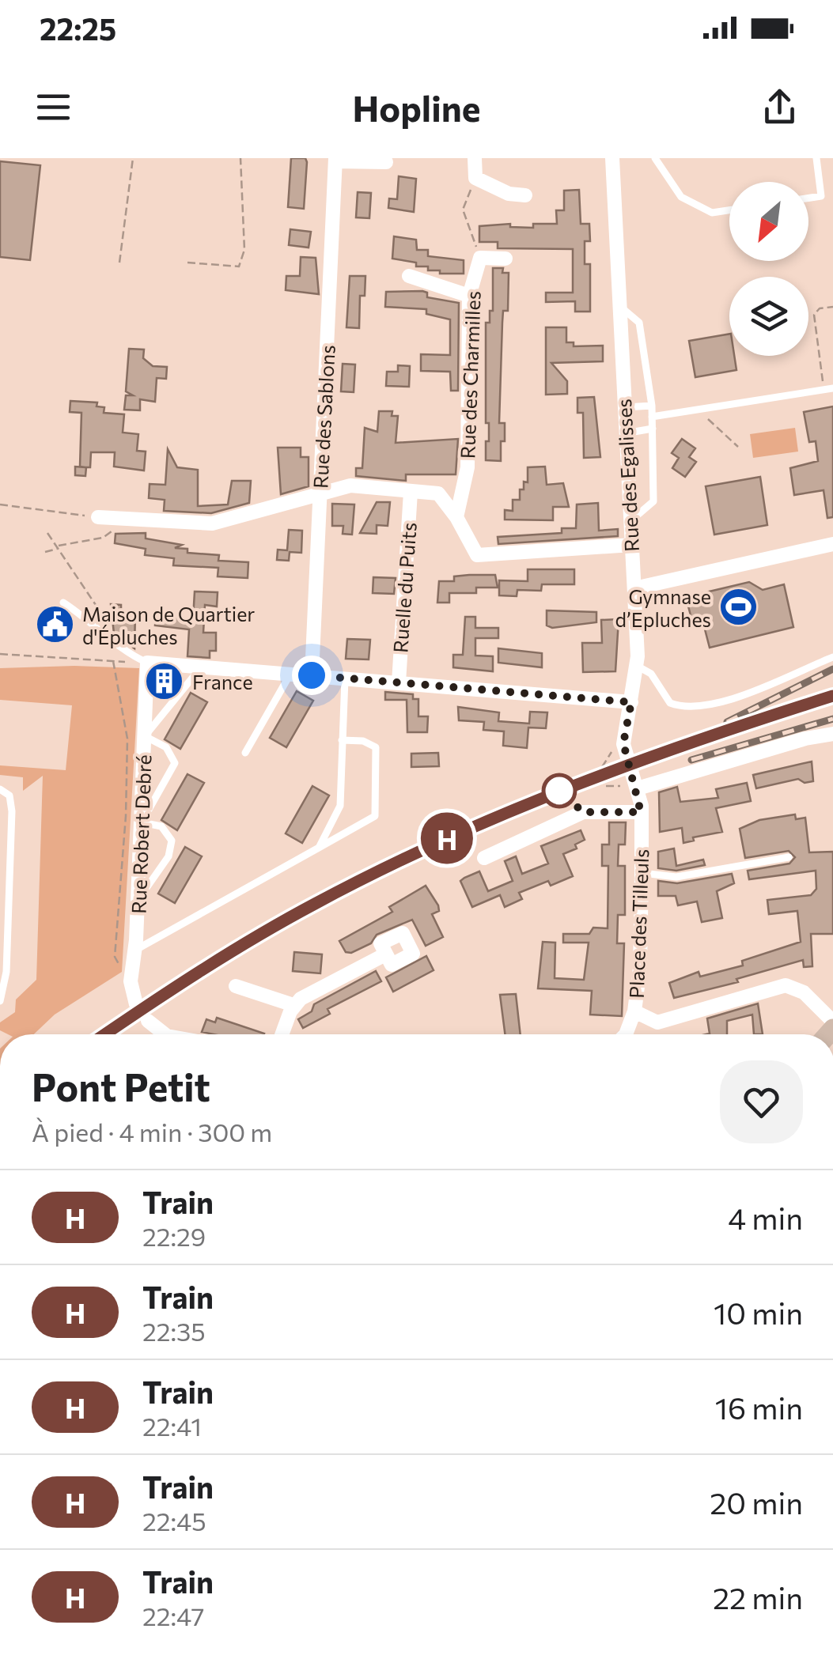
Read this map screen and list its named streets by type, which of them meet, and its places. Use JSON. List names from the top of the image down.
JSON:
{
  "streets": {
    "street": [
      "Rue des Charmilles",
      "Rue des Sablons",
      "Rue des Egalisses",
      "Ruelle du Puits",
      "Rue Robert Debré",
      "Place des Tilleuls"
    ]
  },
  "crossings": [
    ["Rue des Egalisses", "Place des Tilleuls"]
  ],
  "places": {
    "sports": ["Gymnase d’Epluches"],
    "public building": ["Maison de Quartier d'Épluches"],
    "building": ["France"]
  },
  "north": "bottom left",
  "page": {
    "status": "22:25",
    "header": "Hopline",
    "on_map": "H",
    "heading": ["Pont Petit", "À pied · 4 min · 300 m"],
    "list": [
      {
        "mark": "H",
        "name": "Train",
        "note": "22:29",
        "value": "4 min"
      },
      {
        "mark": "H",
        "name": "Train",
        "note": "22:35",
        "value": "10 min"
      },
      {
        "mark": "H",
        "name": "Train",
        "note": "22:41",
        "value": "16 min"
      },
      {
        "mark": "H",
        "name": "Train",
        "note": "22:45",
        "value": "20 min"
      },
      {
        "mark": "H",
        "name": "Train",
        "note": "22:47",
        "value": "22 min"
      }
    ]
  }
}
